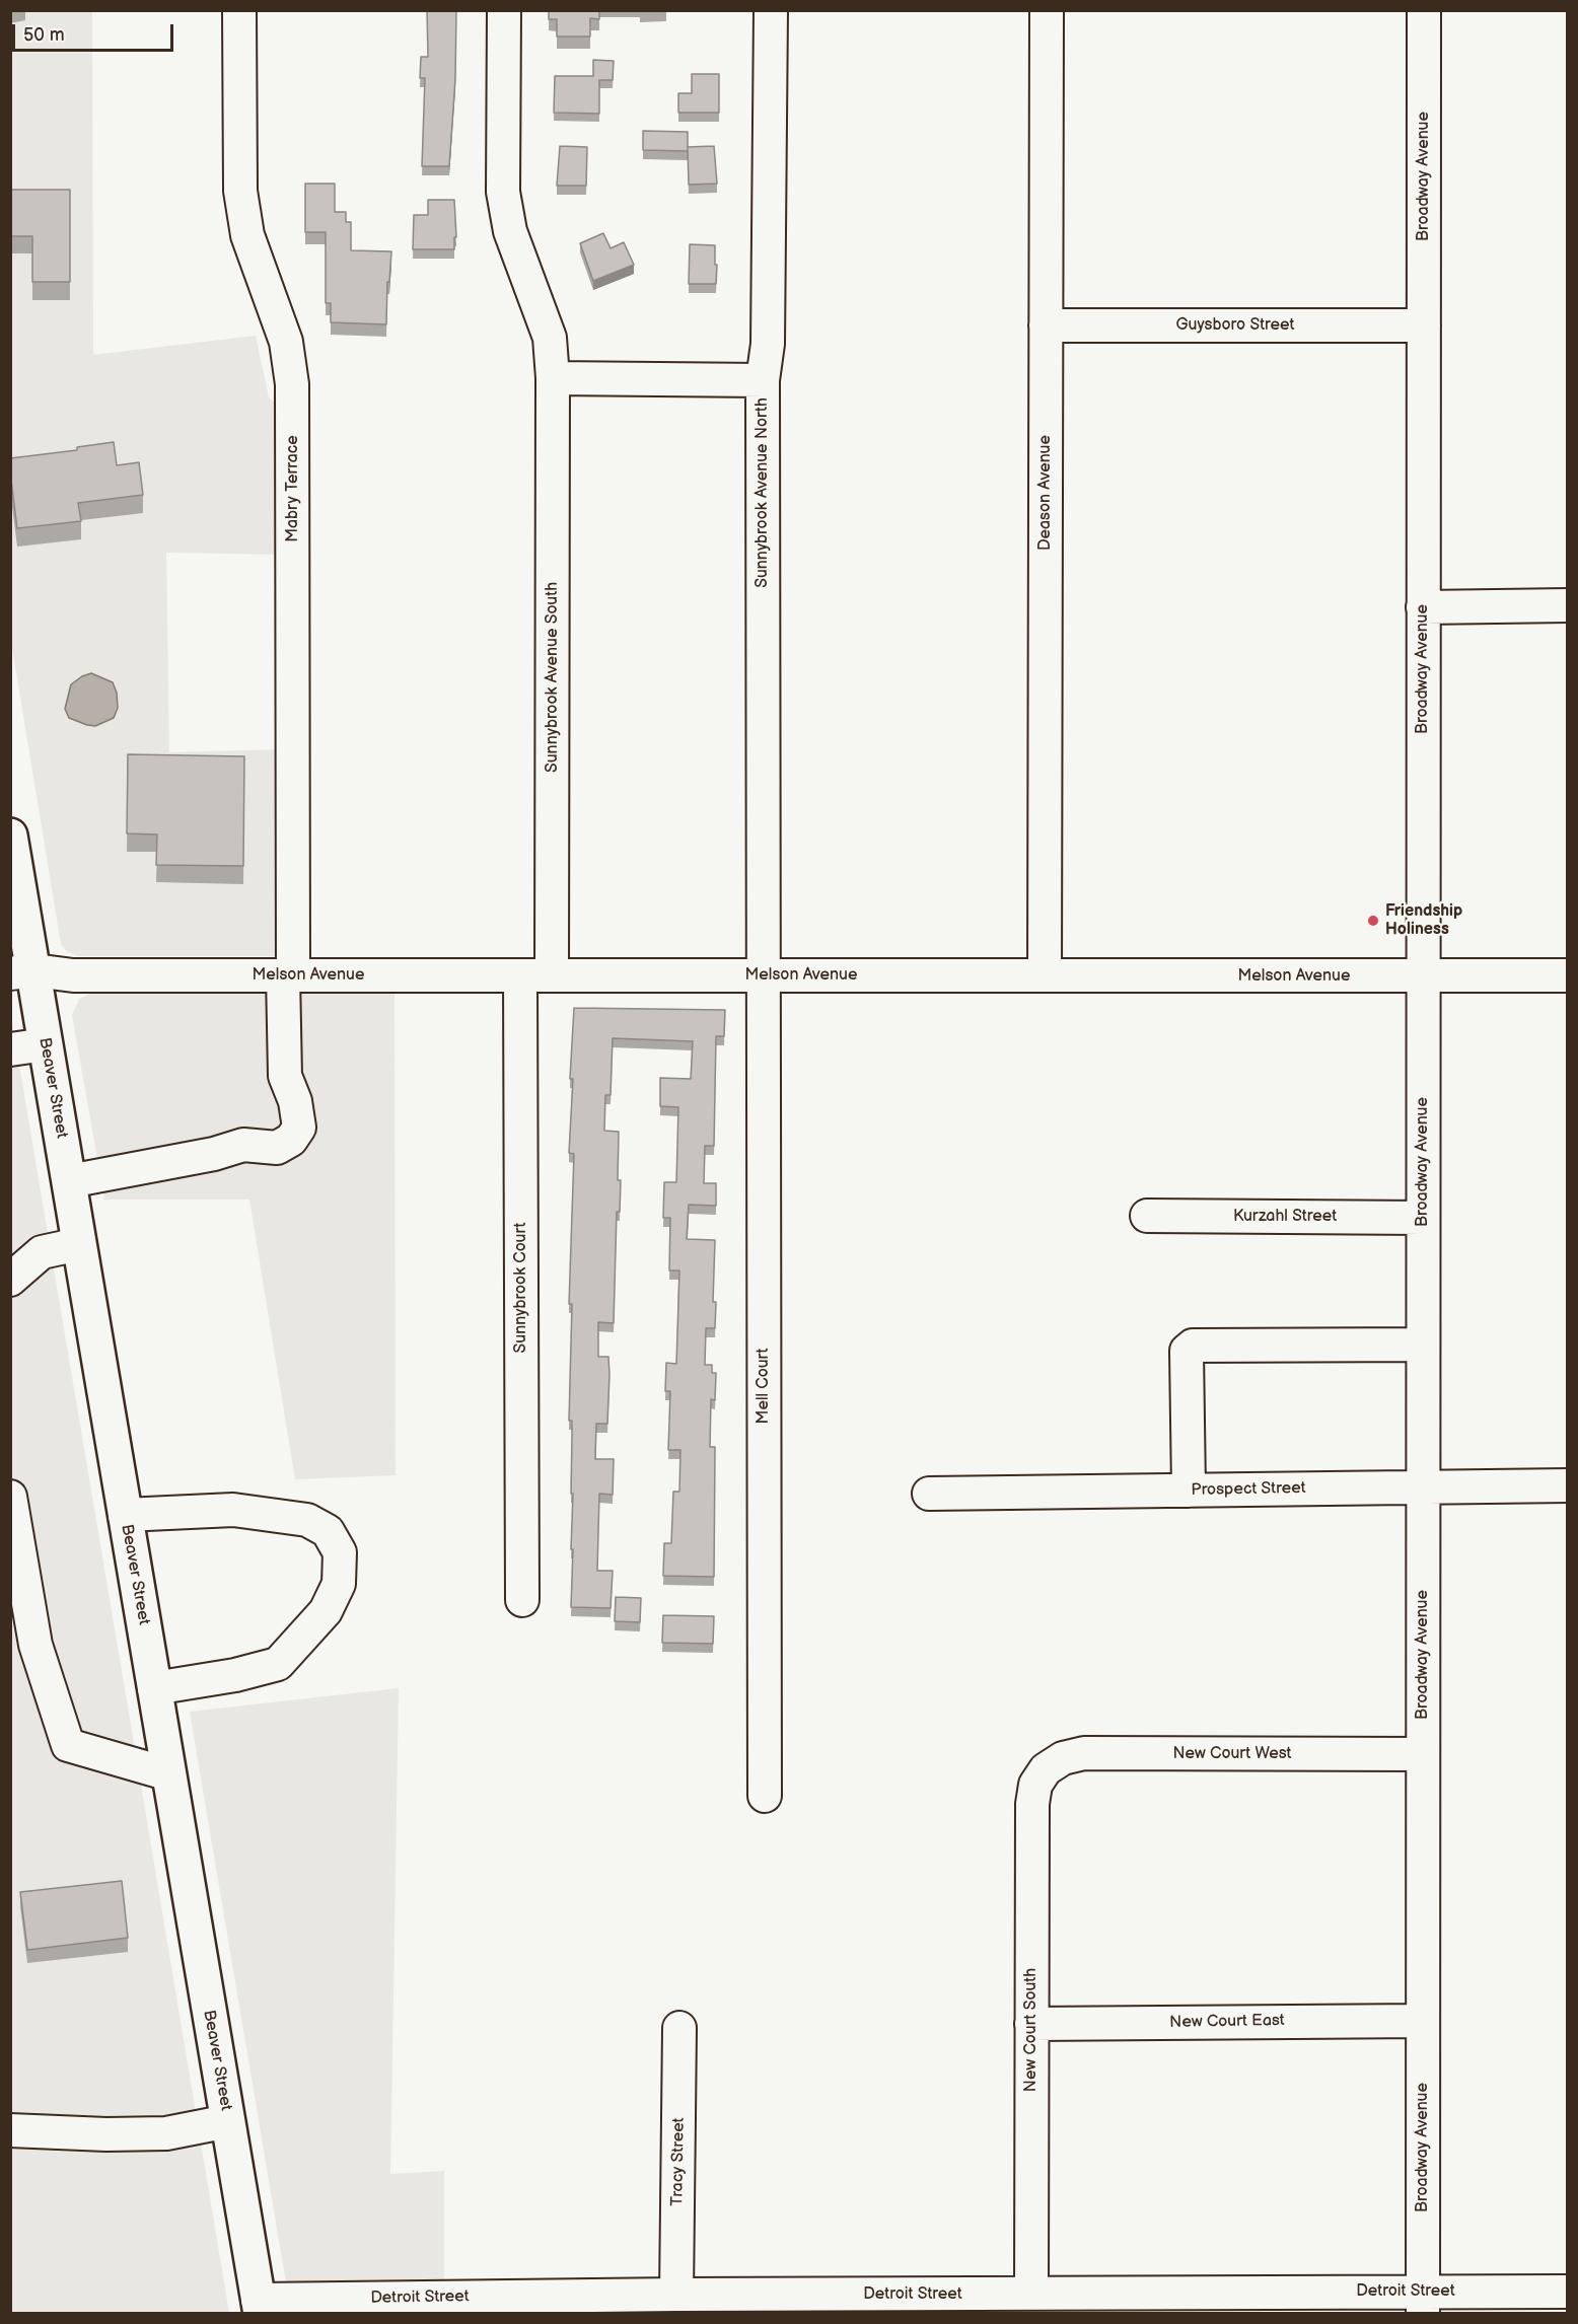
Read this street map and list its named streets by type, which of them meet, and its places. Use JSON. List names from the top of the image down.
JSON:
{
  "streets": {
    "main road": ["Beaver Street"],
    "street": [
      "Broadway Avenue",
      "Guysboro Street",
      "Mabry Terrace",
      "Sunnybrook Avenue North",
      "Deason Avenue",
      "Sunnybrook Avenue South",
      "Melson Avenue",
      "Kurzahl Street",
      "Sunnybrook Court",
      "Mell Court",
      "Prospect Street",
      "New Court West",
      "New Court East",
      "New Court South",
      "Tracy Street",
      "Detroit Street"
    ]
  },
  "crossings": [
    ["Broadway Avenue", "Guysboro Street"],
    ["Broadway Avenue", "Melson Avenue"],
    ["Broadway Avenue", "Kurzahl Street"],
    ["Broadway Avenue", "Prospect Street"],
    ["Broadway Avenue", "New Court West"],
    ["Broadway Avenue", "New Court East"],
    ["Broadway Avenue", "Detroit Street"],
    ["Guysboro Street", "Deason Avenue"],
    ["Mabry Terrace", "Melson Avenue"],
    ["Mabry Terrace", "Beaver Street"],
    ["Sunnybrook Avenue North", "Melson Avenue"],
    ["Sunnybrook Avenue North", "Mell Court"],
    ["Deason Avenue", "Melson Avenue"],
    ["Sunnybrook Avenue South", "Melson Avenue"],
    ["Melson Avenue", "Beaver Street"],
    ["Melson Avenue", "Sunnybrook Court"],
    ["Melson Avenue", "Mell Court"],
    ["Beaver Street", "Detroit Street"],
    ["New Court West", "New Court South"],
    ["New Court East", "New Court South"],
    ["New Court South", "Detroit Street"],
    ["Tracy Street", "Detroit Street"]
  ],
  "places": ["Friendship Holiness"],
  "scale_bar": "50 m"
}
